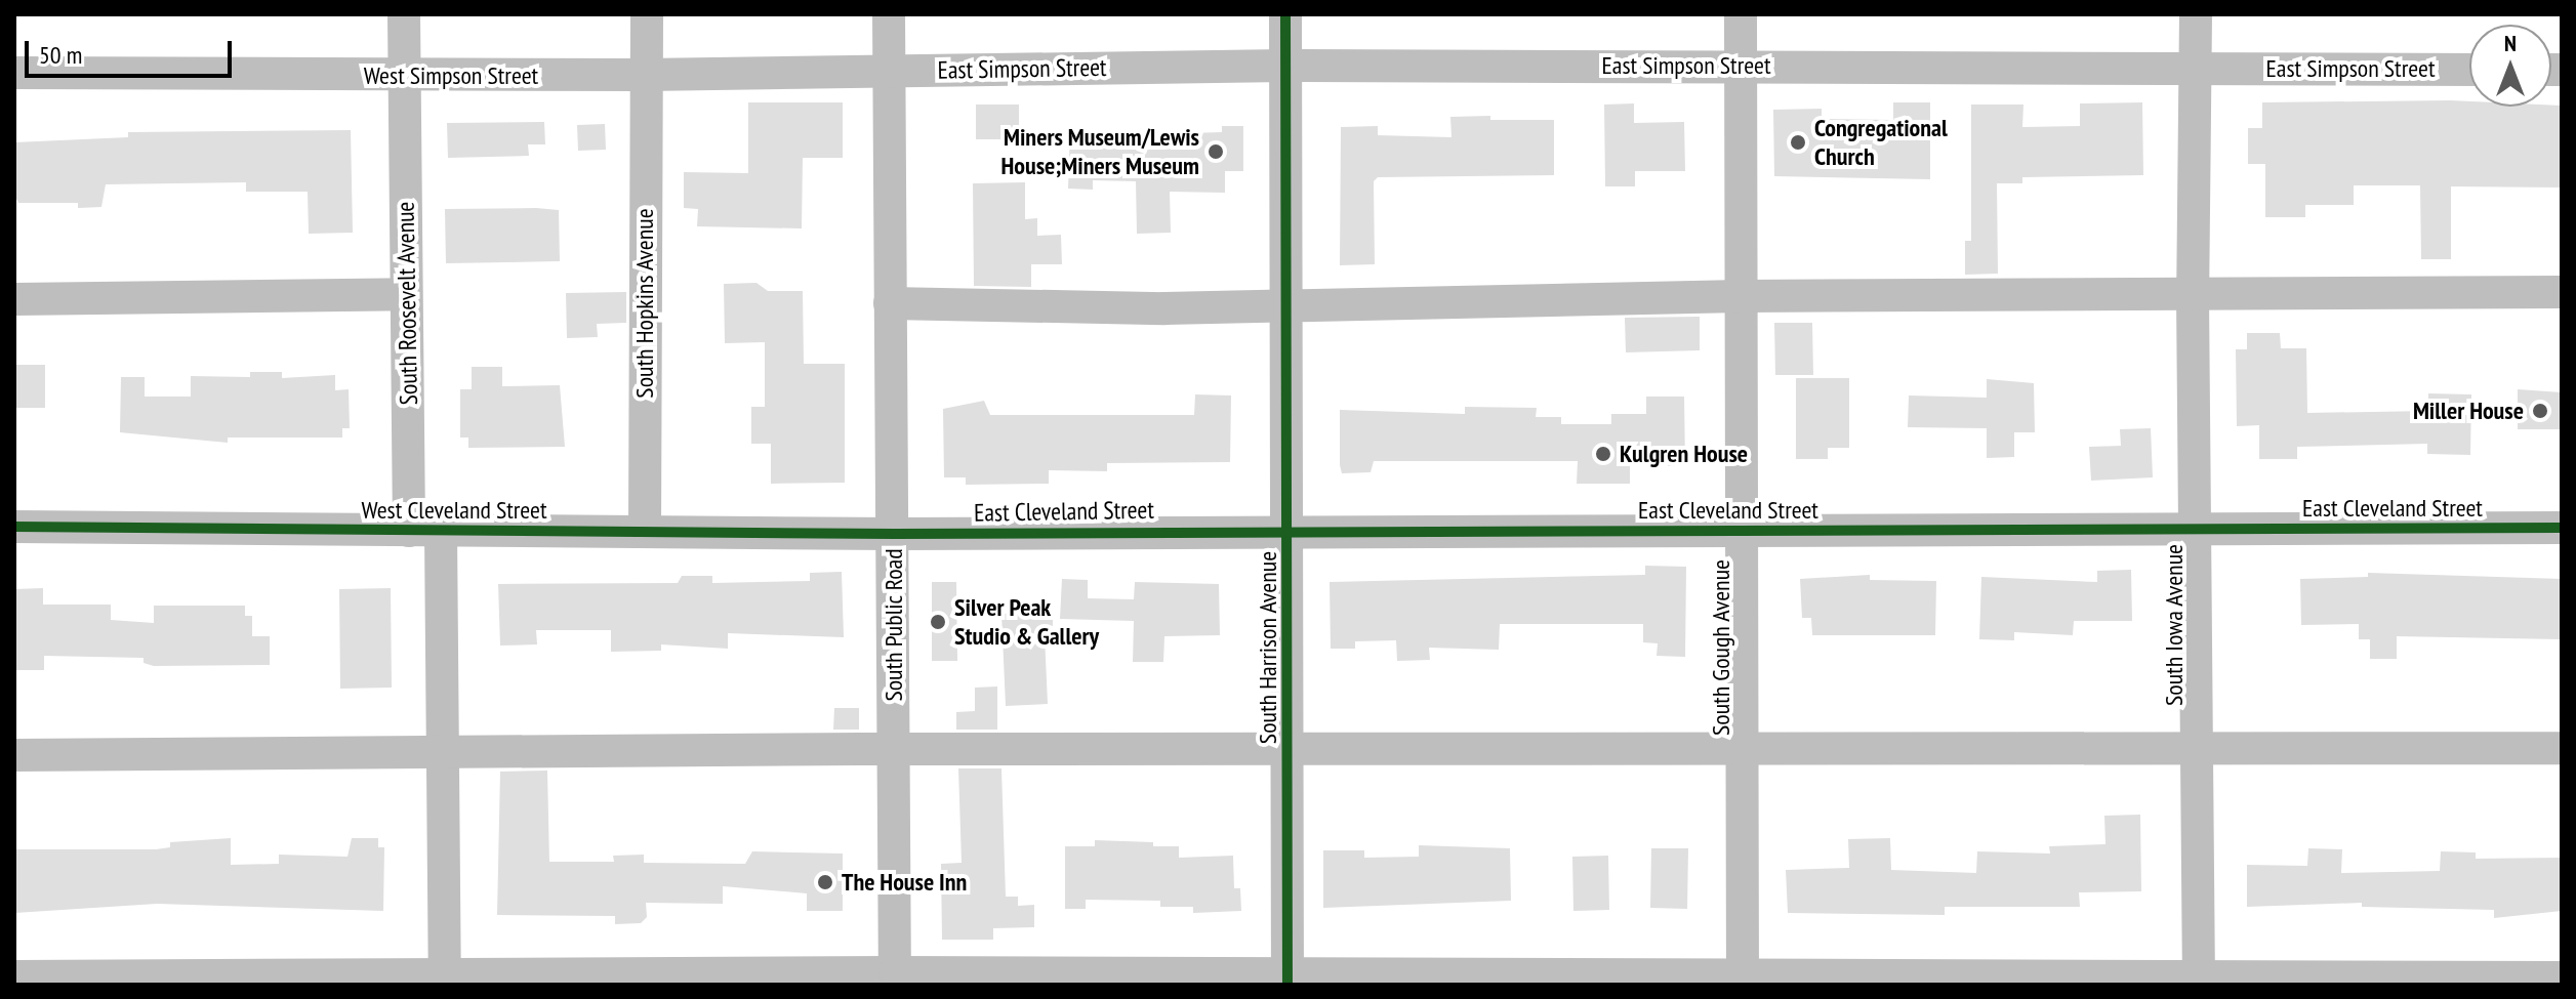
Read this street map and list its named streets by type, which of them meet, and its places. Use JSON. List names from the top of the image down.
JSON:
{
  "streets": {
    "street": [
      "East Simpson Street",
      "West Simpson Street",
      "South Roosevelt Avenue",
      "South Hopkins Avenue",
      "East Cleveland Street",
      "West Cleveland Street",
      "South Public Road",
      "South Iowa Avenue",
      "South Harrison Avenue",
      "South Gough Avenue"
    ]
  },
  "crossings": [
    ["East Simpson Street", "West Simpson Street"],
    ["East Simpson Street", "South Public Road"],
    ["East Simpson Street", "South Iowa Avenue"],
    ["East Simpson Street", "South Harrison Avenue"],
    ["East Simpson Street", "South Gough Avenue"],
    ["West Simpson Street", "South Roosevelt Avenue"],
    ["West Simpson Street", "South Hopkins Avenue"],
    ["West Simpson Street", "South Public Road"],
    ["South Roosevelt Avenue", "West Cleveland Street"],
    ["South Hopkins Avenue", "West Cleveland Street"],
    ["East Cleveland Street", "West Cleveland Street"],
    ["East Cleveland Street", "South Public Road"],
    ["East Cleveland Street", "South Iowa Avenue"],
    ["East Cleveland Street", "South Harrison Avenue"],
    ["East Cleveland Street", "South Gough Avenue"],
    ["West Cleveland Street", "South Public Road"]
  ],
  "places": [
    "Congregational Church",
    "Miners Museum/Lewis House;Miners Museum",
    "Miller House",
    "Kulgren House",
    "Silver Peak Studio & Gallery",
    "The House Inn"
  ],
  "scale_bar": "50 m",
  "north": "top"
}
